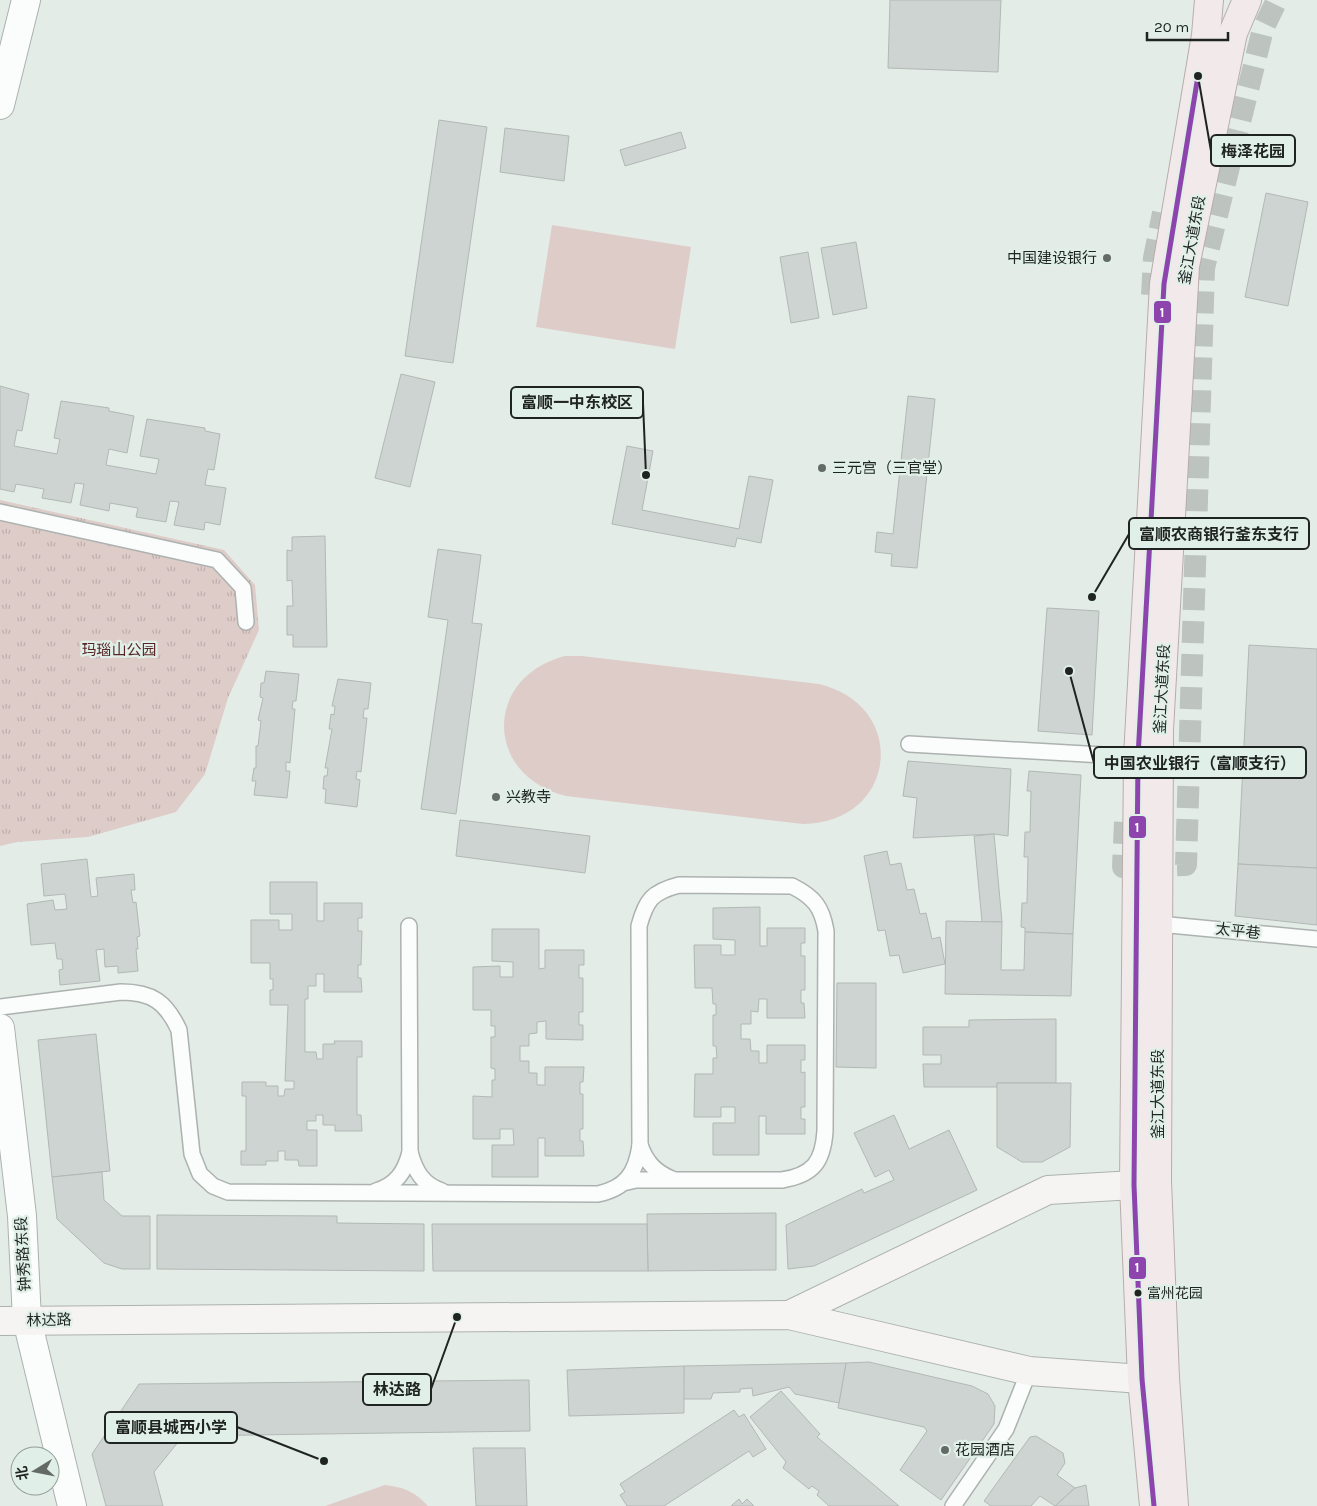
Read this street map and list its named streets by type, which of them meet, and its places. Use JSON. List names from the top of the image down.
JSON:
{
  "streets": {
    "main road": ["釜江大道东段", "林达路"],
    "street": ["钟秀路东段"],
    "lane": ["太平巷"]
  },
  "crossings": [
    ["釜江大道东段", "太平巷"],
    ["钟秀路东段", "林达路"]
  ],
  "parks": ["玛瑙山公园"],
  "places": [
    "梅泽花园",
    "中国建设银行",
    "三元宫（三官堂）",
    "富顺一中东校区",
    "富顺农商银行釜东支行",
    "中国农业银行（富顺支行）",
    "兴教寺",
    "富州花园",
    "林达路",
    "花园酒店",
    "富顺县城西小学"
  ],
  "lines": ["transit line 1"],
  "scale_bar": "20 m",
  "north": "left"
}
